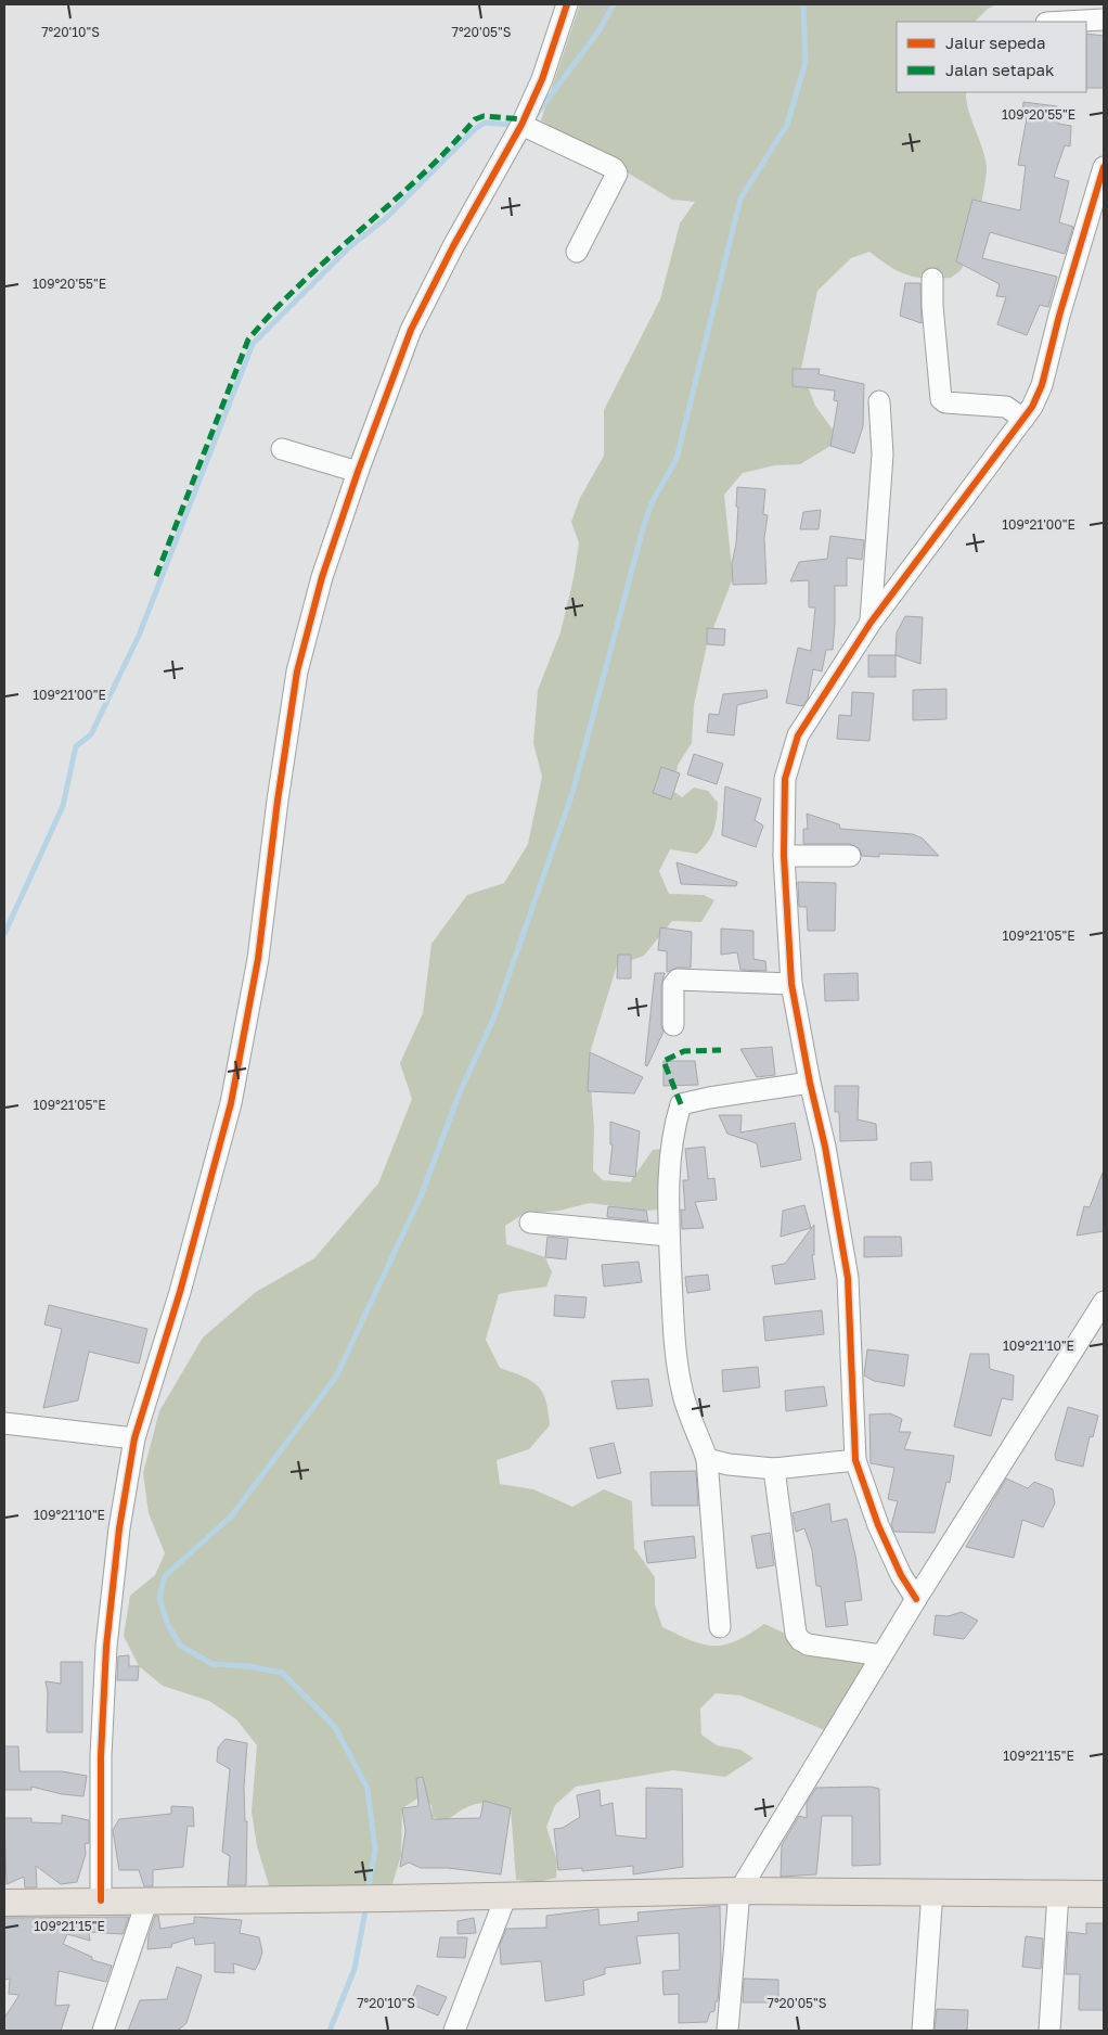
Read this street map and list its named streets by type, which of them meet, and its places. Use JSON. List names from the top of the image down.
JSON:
{
  "legend": ["Jalur sepeda", "Jalan setapak"],
  "coordinates": [
    "7°20'10\"S",
    "7°20'05\"S",
    "109°20'55\"E",
    "109°21'00\"E",
    "109°21'05\"E",
    "109°21'10\"E",
    "109°21'15\"E"
  ]
}
